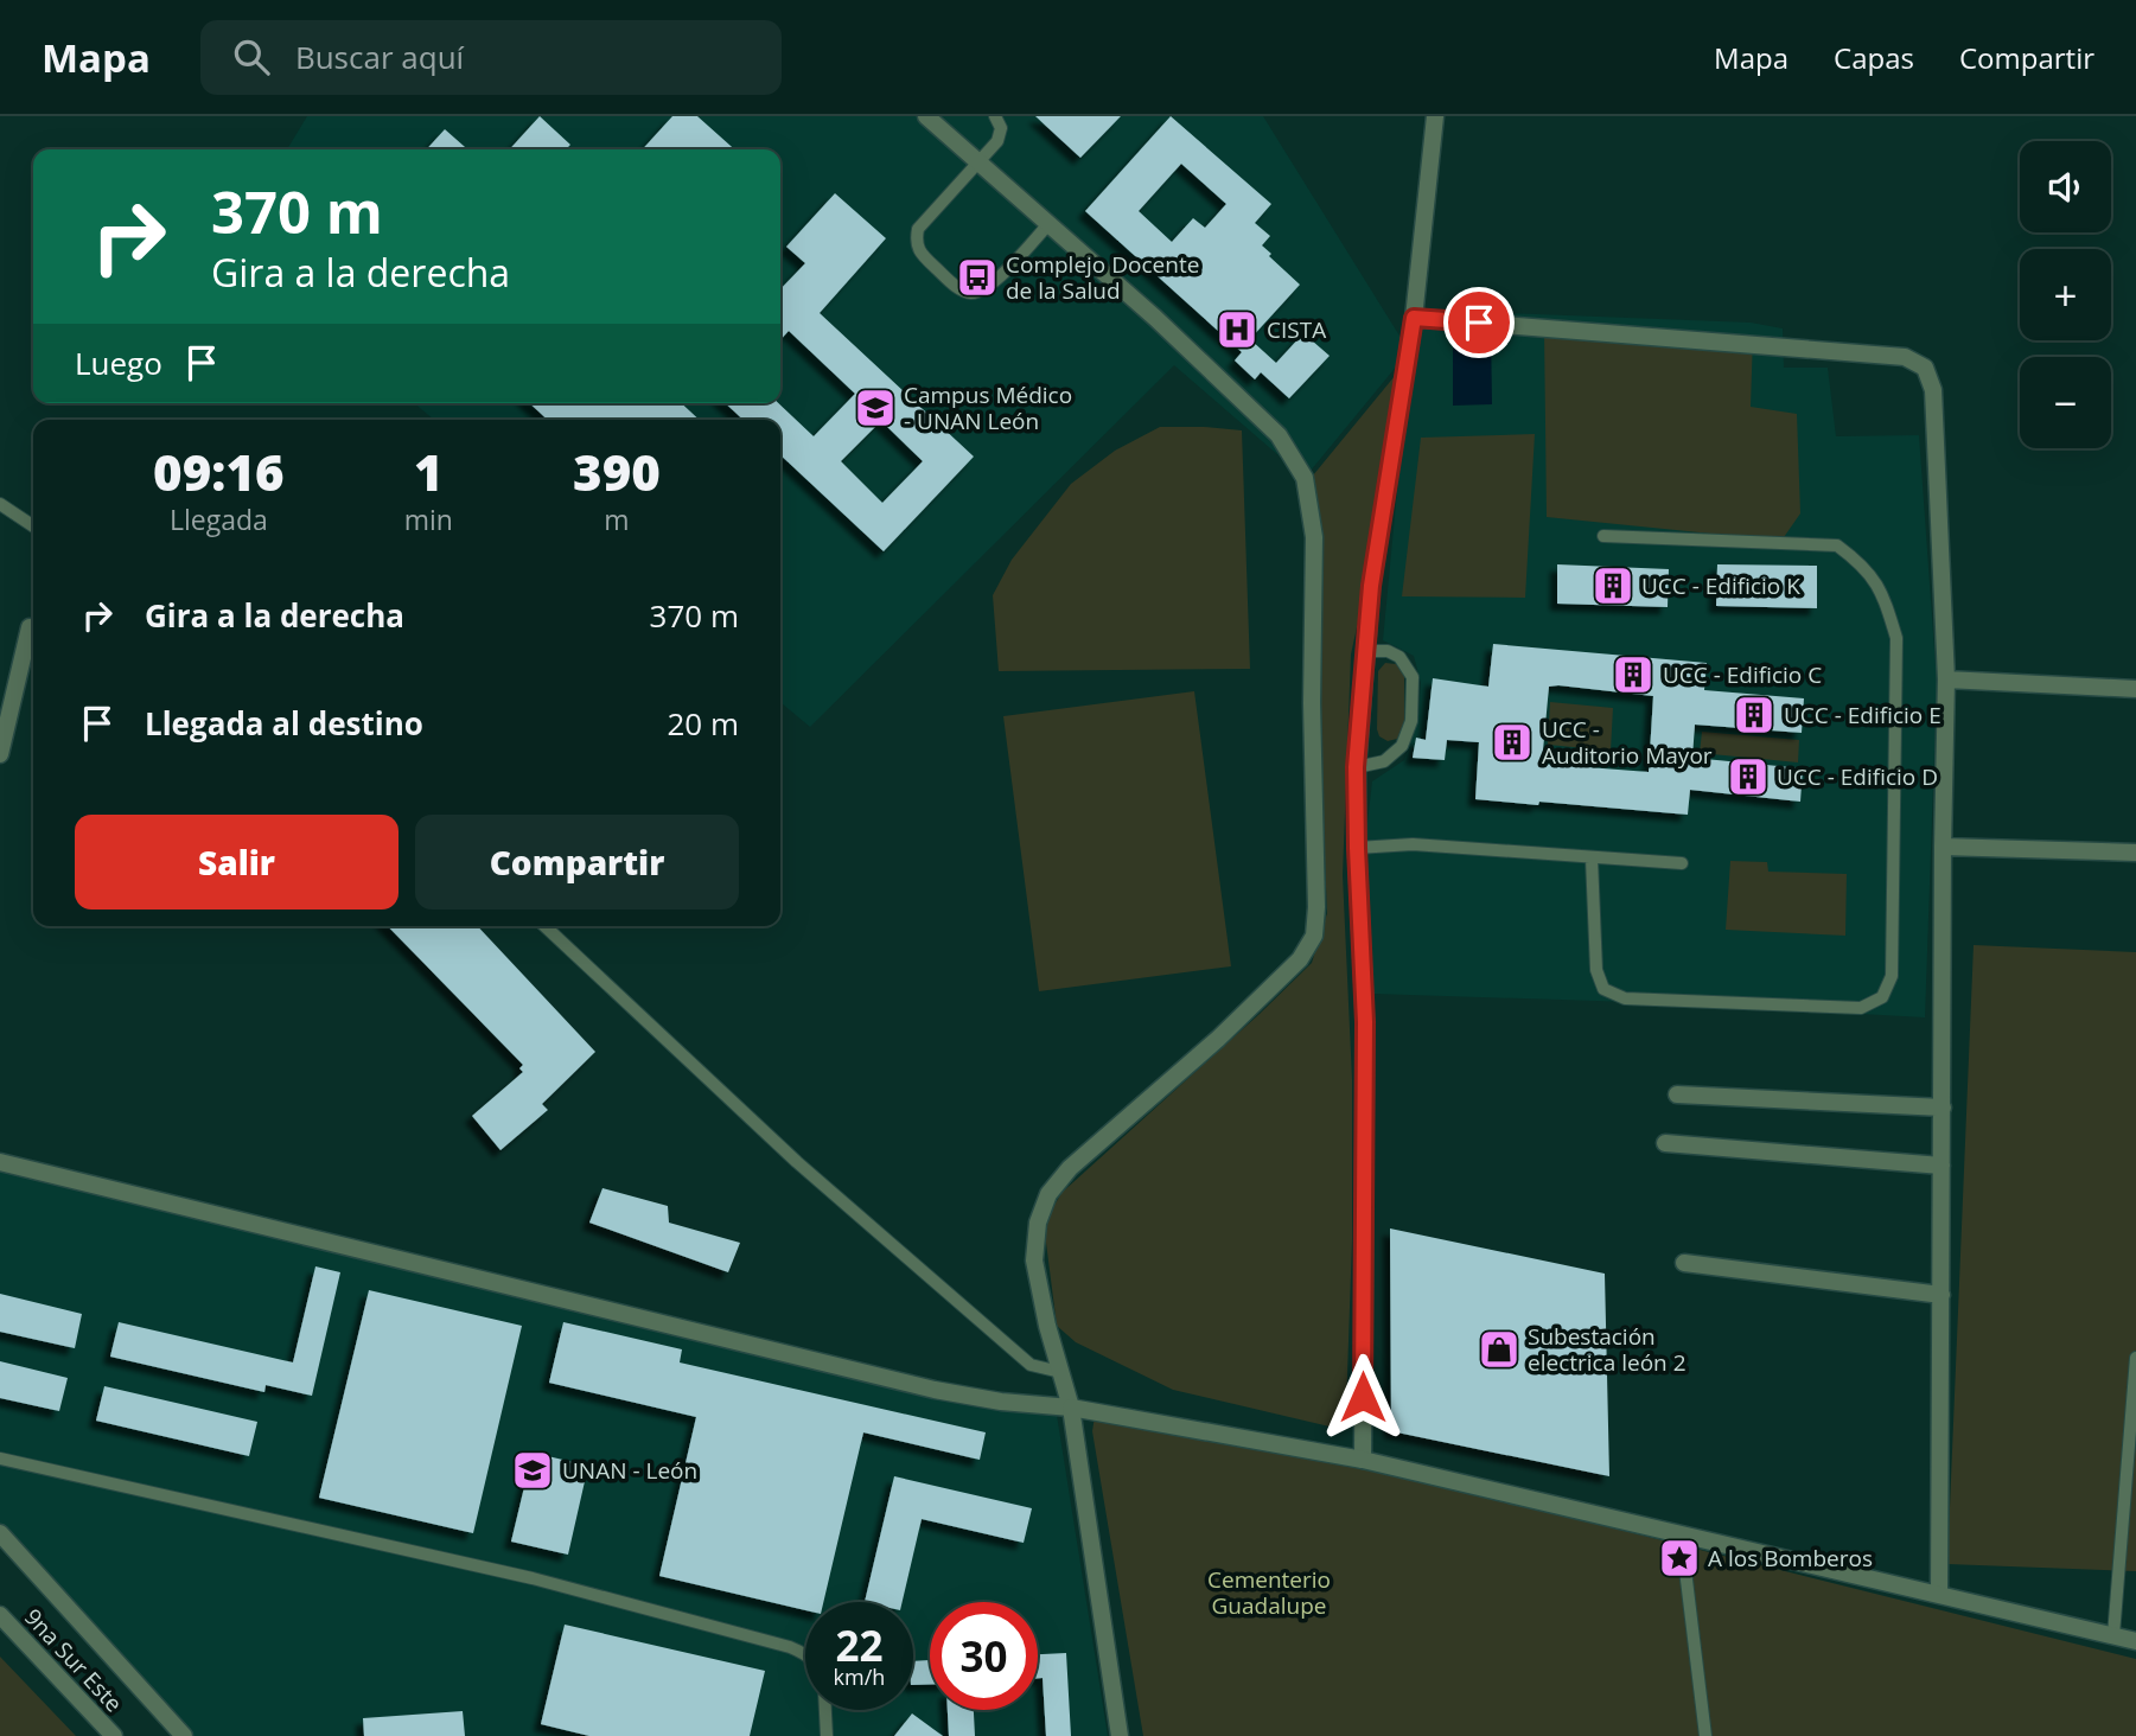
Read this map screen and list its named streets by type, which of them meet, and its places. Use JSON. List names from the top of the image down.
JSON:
{
  "streets": {
    "street": ["9na Sur Este"]
  },
  "parks": ["Cementerio Guadalupe"],
  "places": {
    "bus stop": ["Complejo Docente de la Salud"],
    "hospital": ["CISTA"],
    "school or university": ["Campus Médico - UNAN León", "UNAN - León"],
    "building": [
      "UCC - Edificio K",
      "UCC - Edificio C",
      "UCC - Edificio E",
      "UCC - Auditorio Mayor",
      "UCC - Edificio D"
    ],
    "shop": ["Subestación electrica león 2"],
    "place": ["A los Bomberos"]
  },
  "page": {
    "header": "Mapa",
    "search": "Buscar aquí",
    "nav": ["Mapa", "Capas", "Compartir"],
    "map_buttons": ["+", "−"],
    "turn": ["370 m", "Gira a la derecha"],
    "then": "Luego",
    "eta": [
      "09:16",
      "Llegada",
      "1",
      "min",
      "390",
      "m"
    ],
    "list": [
      {
        "name": "Gira a la derecha",
        "value": "370 m"
      },
      {
        "name": "Llegada al destino",
        "value": "20 m"
      }
    ],
    "buttons": ["Salir", "Compartir"],
    "speed": "22 km/h",
    "limit": "30"
  }
}
